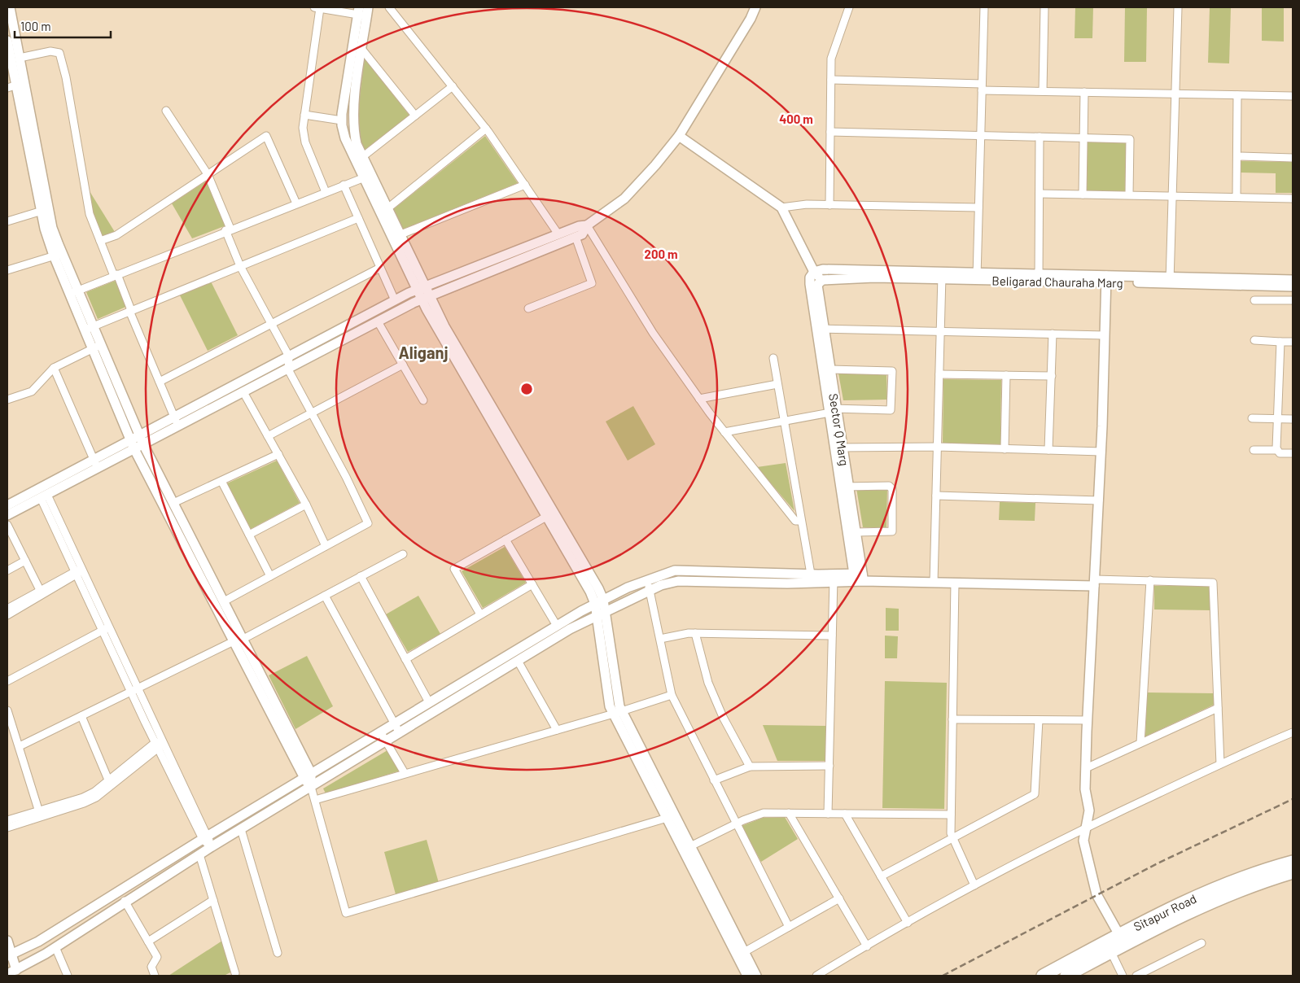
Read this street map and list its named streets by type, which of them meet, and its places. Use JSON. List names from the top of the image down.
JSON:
{
  "streets": {
    "main road": ["Sitapur Road"],
    "street": ["Beligarad Chauraha Marg", "Sector Q Marg"]
  },
  "crossings": [
    ["Beligarad Chauraha Marg", "Sector Q Marg"]
  ],
  "districts": ["Aliganj"],
  "scale_bar": "100 m",
  "rings": ["400 m", "200 m"]
}
